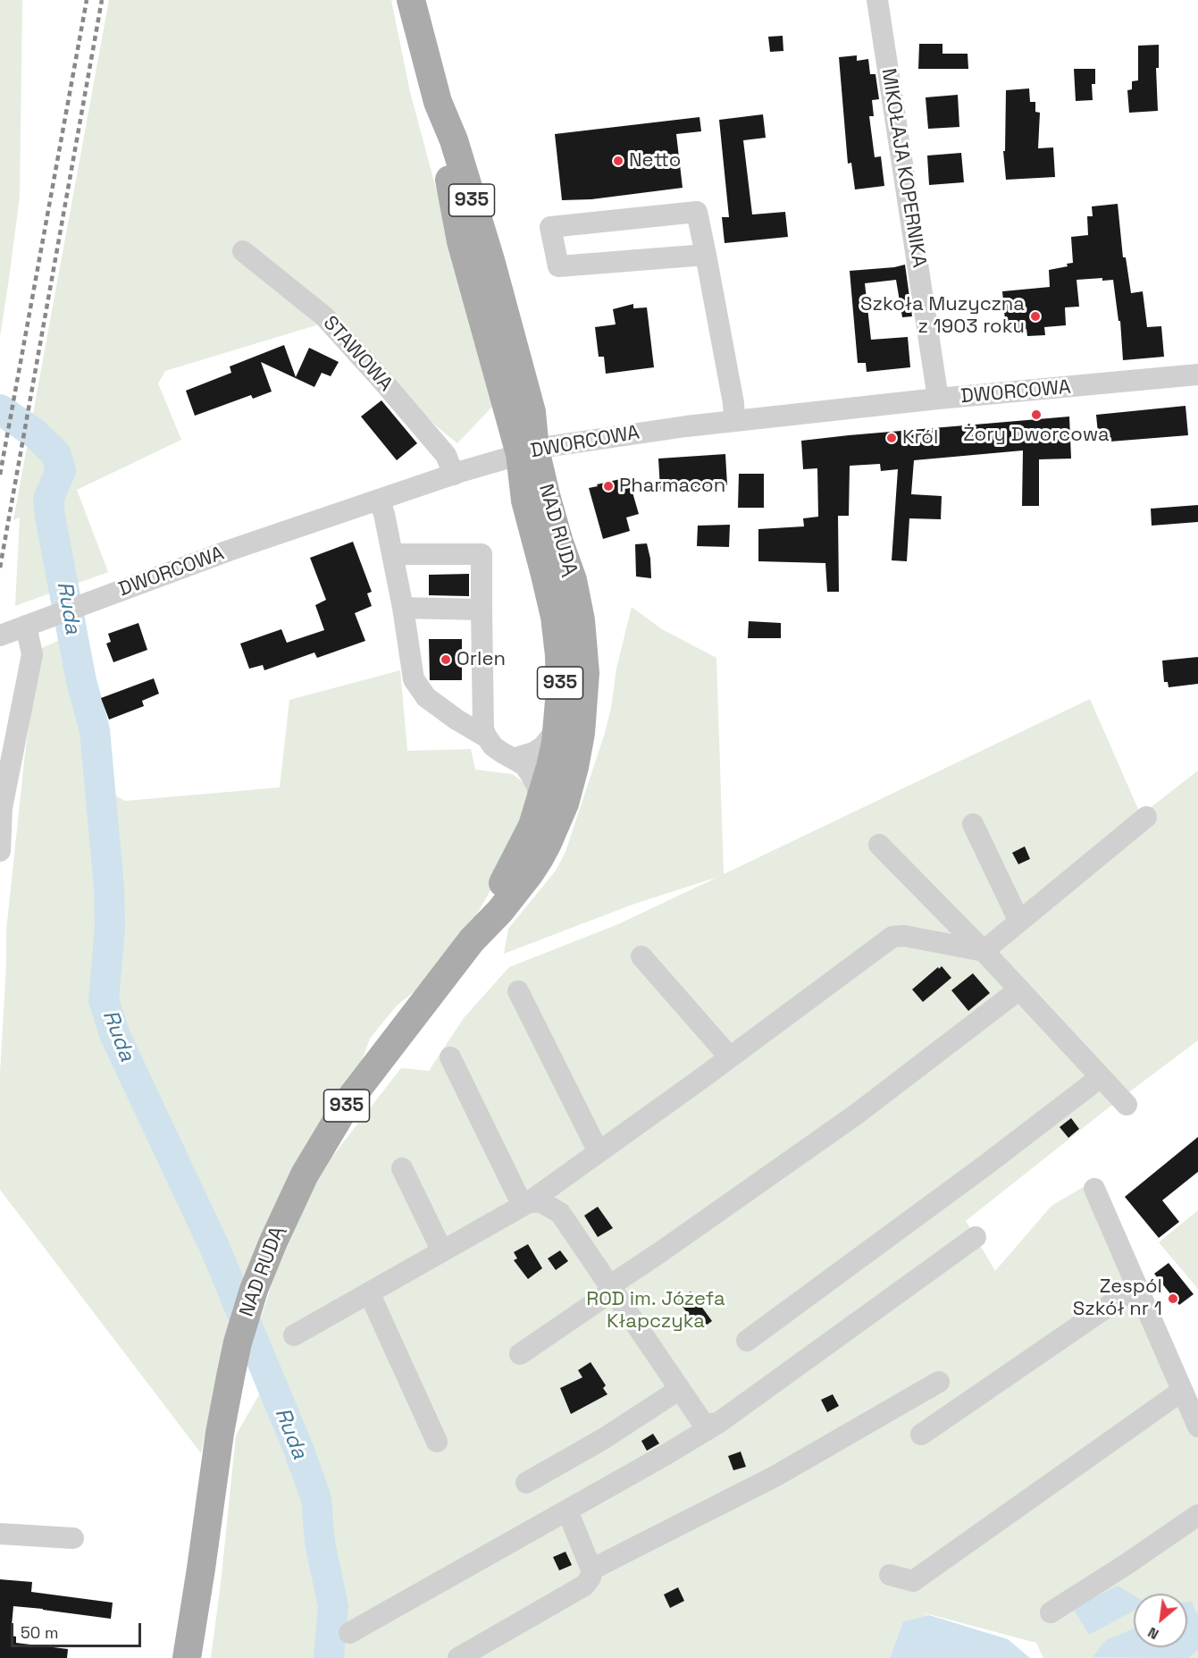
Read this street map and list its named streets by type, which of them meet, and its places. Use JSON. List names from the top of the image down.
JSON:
{
  "streets": {
    "main road": ["935", "NAD RUDĄ"],
    "street": ["MIKOŁAJA KOPERNIKA", "STAWOWA", "DWORCOWA"]
  },
  "crossings": [
    ["MIKOŁAJA KOPERNIKA", "DWORCOWA"],
    ["STAWOWA", "DWORCOWA"],
    ["DWORCOWA", "NAD RUDĄ"]
  ],
  "water": ["Ruda"],
  "parks": ["ROD im. Józefa Kłapczyka"],
  "places": [
    "Netto",
    "Szkoła Muzyczna z 1903 roku",
    "Żory Dworcowa",
    "Król",
    "Pharmacon",
    "Orlen",
    "Zespól Szkół nr 1"
  ],
  "scale_bar": "50 m",
  "north": "bottom left"
}
